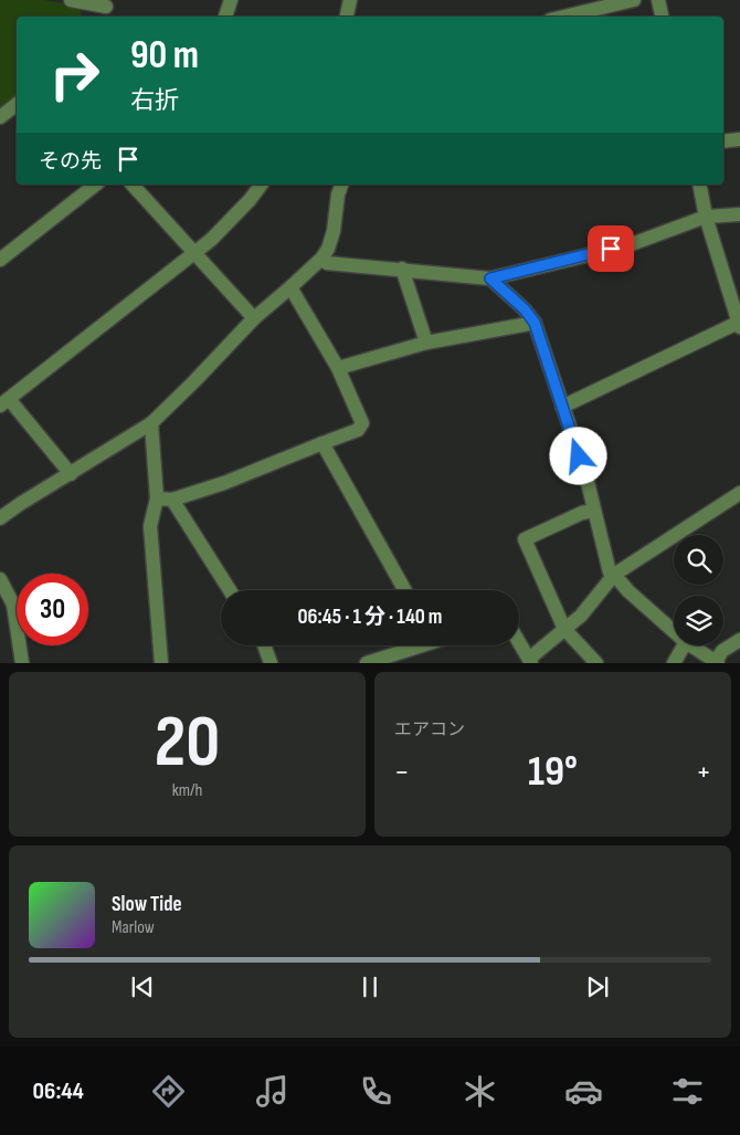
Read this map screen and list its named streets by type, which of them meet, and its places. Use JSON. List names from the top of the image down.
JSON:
{
  "page": {
    "turn": ["90 m", "右折"],
    "then": "その先",
    "limit": "30",
    "trip": "06:45 · 1 分 · 140 m",
    "tile": [
      ["20", "km/h"],
      "エアコン"
    ],
    "heat": ["−", "19°", "+"],
    "song": ["Slow Tide", "Marlow"],
    "tabs": "06:44"
  }
}
